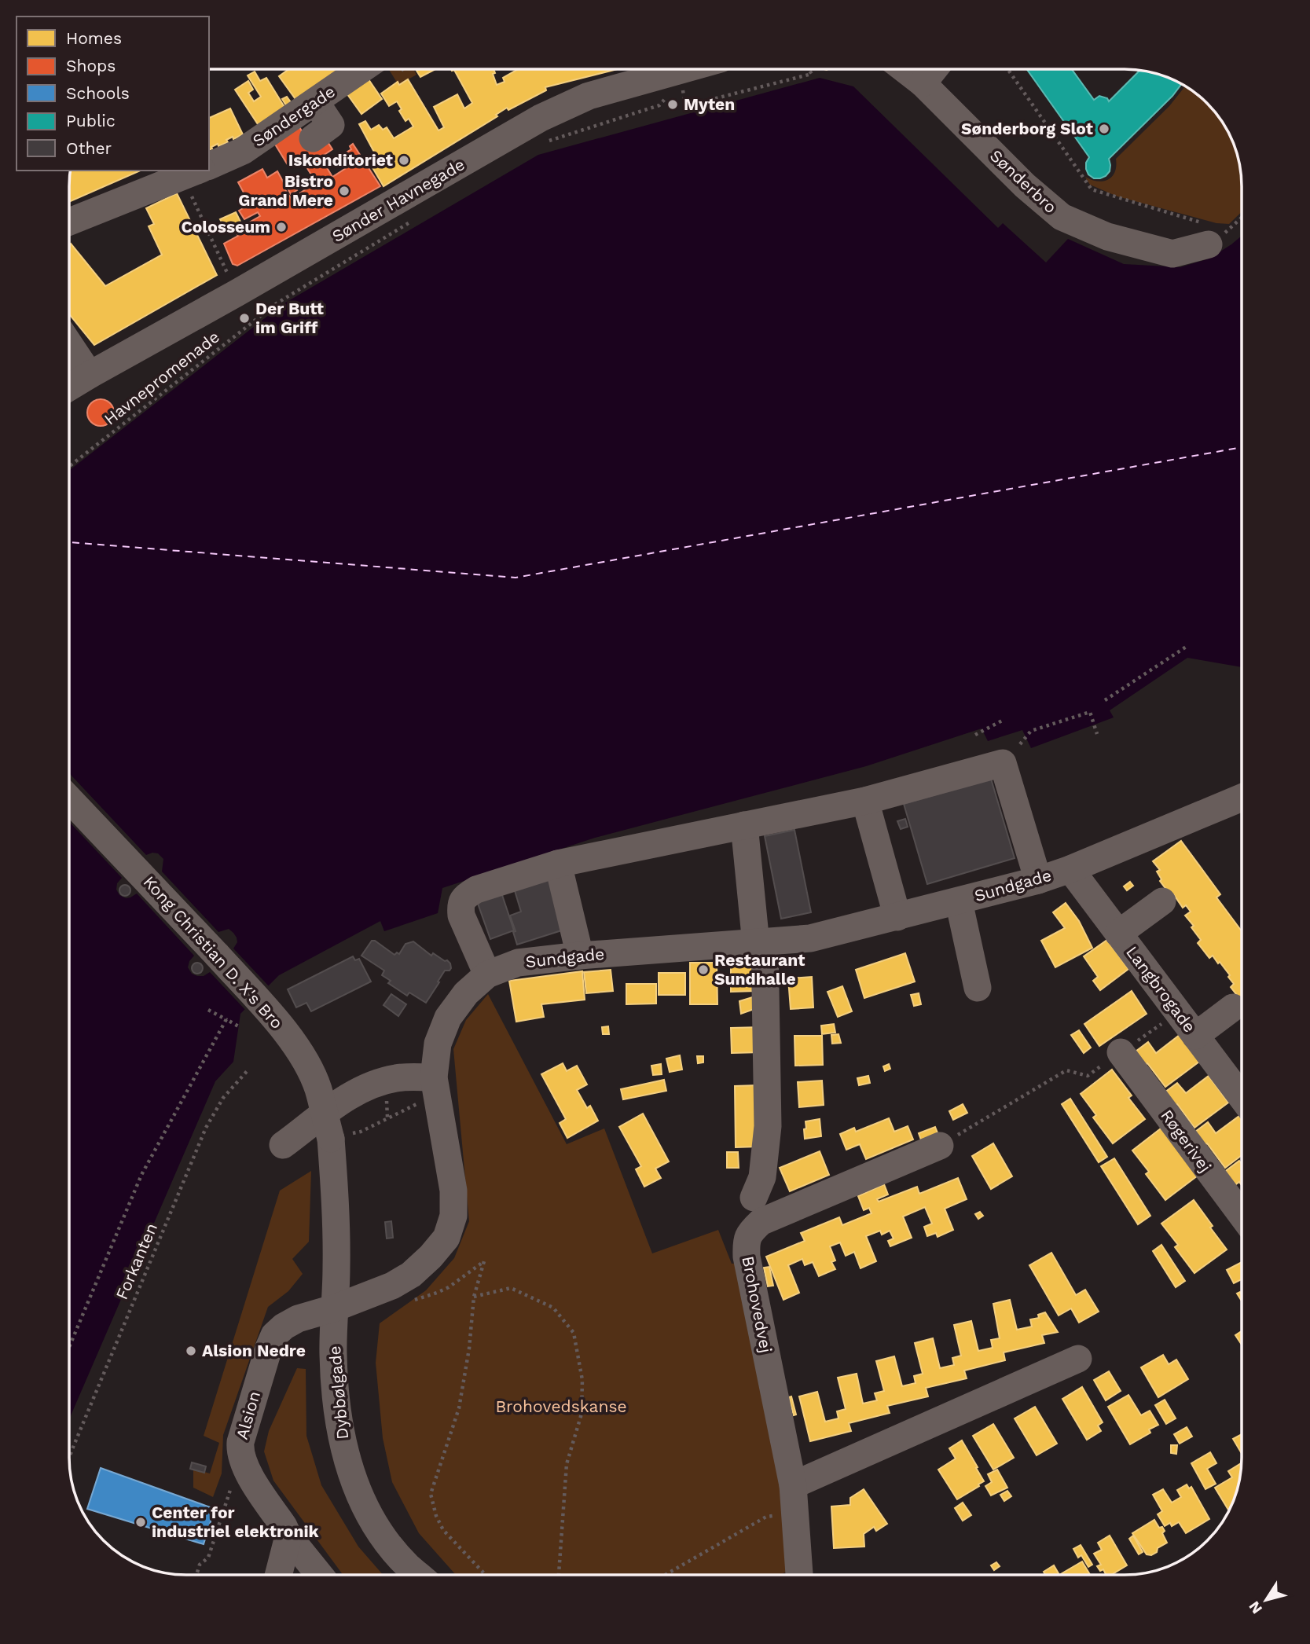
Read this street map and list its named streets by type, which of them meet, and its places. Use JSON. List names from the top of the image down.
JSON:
{
  "streets": {
    "street": [
      "Søndergade",
      "Sønderbro",
      "Sønder Havnegade",
      "Sundgade",
      "Kong Christian D. X's Bro",
      "Langbrogade",
      "Røgerivej",
      "Brohovedvej",
      "Dybbølgade",
      "Alsion"
    ],
    "path": ["Havnepromenade", "Forkanten"]
  },
  "crossings": [
    ["Sundgade", "Langbrogade"],
    ["Sundgade", "Dybbølgade"],
    ["Sundgade", "Alsion"],
    ["Kong Christian D. X's Bro", "Dybbølgade"],
    ["Dybbølgade", "Alsion"]
  ],
  "parks": ["Brohovedskanse"],
  "places": [
    "Myten",
    "Sønderborg Slot",
    "Iskonditoriet",
    "Bistro Grand Mere",
    "Colosseum",
    "Der Butt im Griff",
    "Restaurant Sundhalle",
    "Alsion Nedre",
    "Center for industriel elektronik"
  ],
  "legend": [
    "Homes",
    "Shops",
    "Schools",
    "Public",
    "Other"
  ],
  "north": "bottom left"
}
